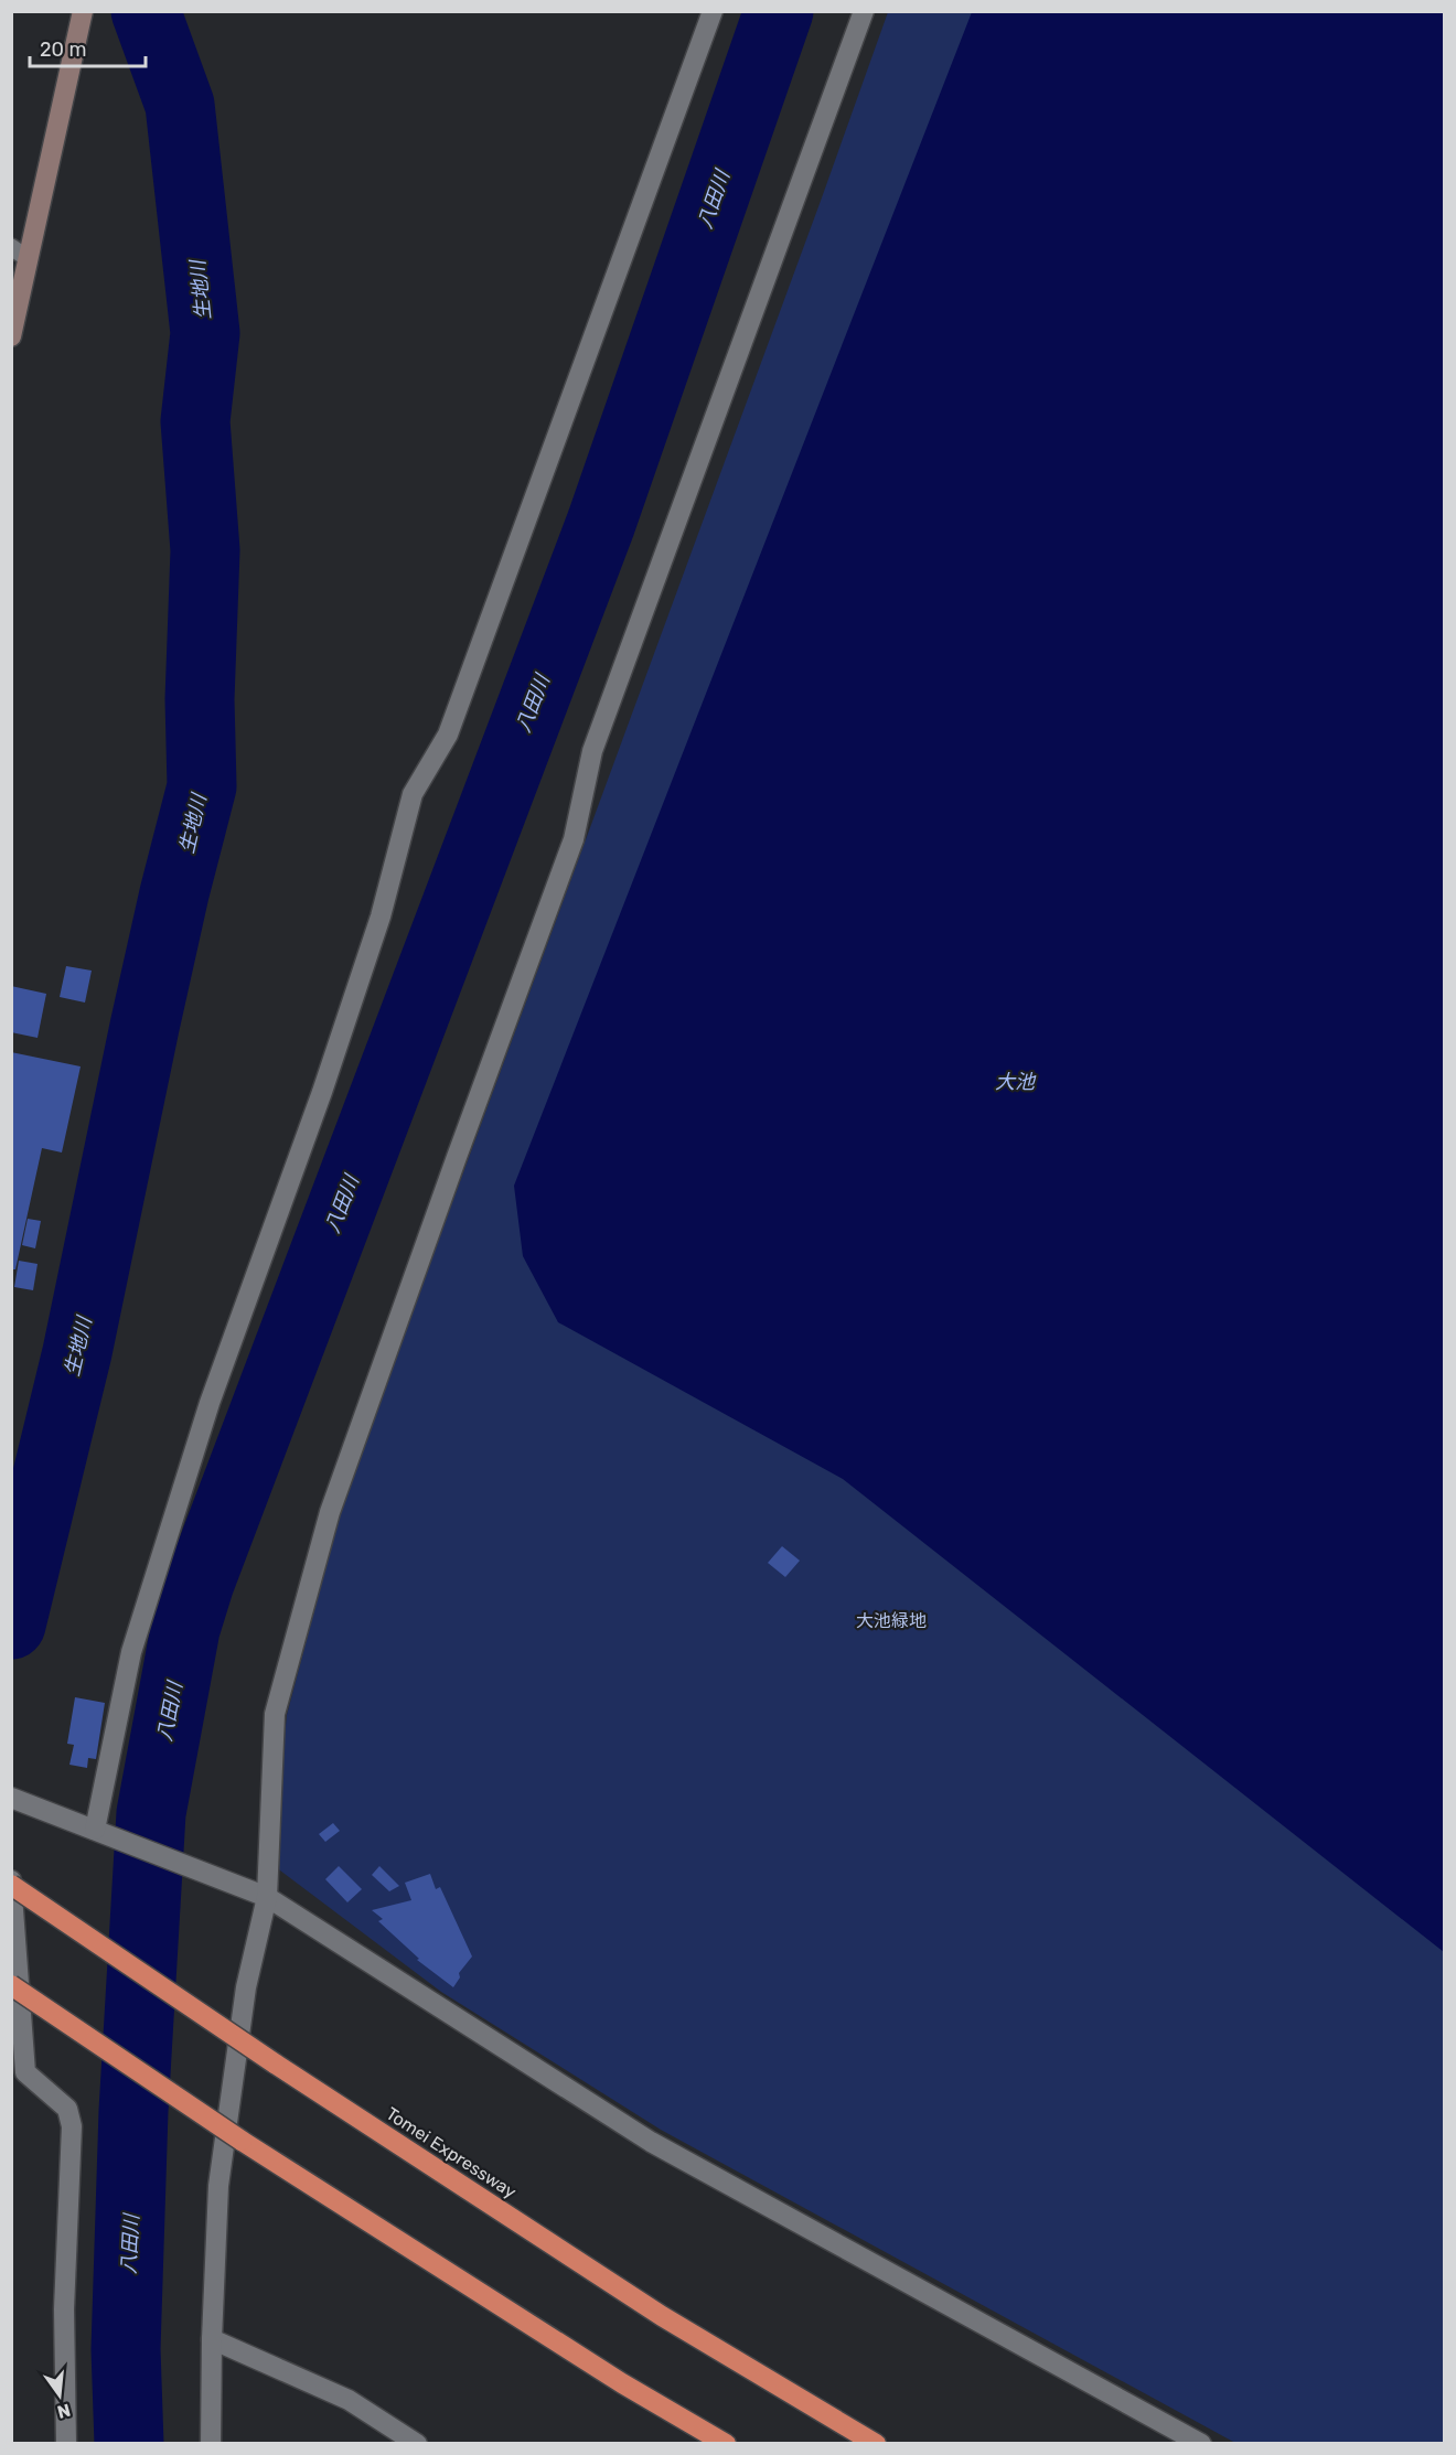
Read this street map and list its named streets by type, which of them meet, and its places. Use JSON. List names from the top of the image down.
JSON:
{
  "streets": {
    "highway": ["Tomei Expressway"]
  },
  "water": ["八田川", "生地川", "大池"],
  "parks": ["大池緑地"],
  "scale_bar": "20 m",
  "north": "bottom"
}
